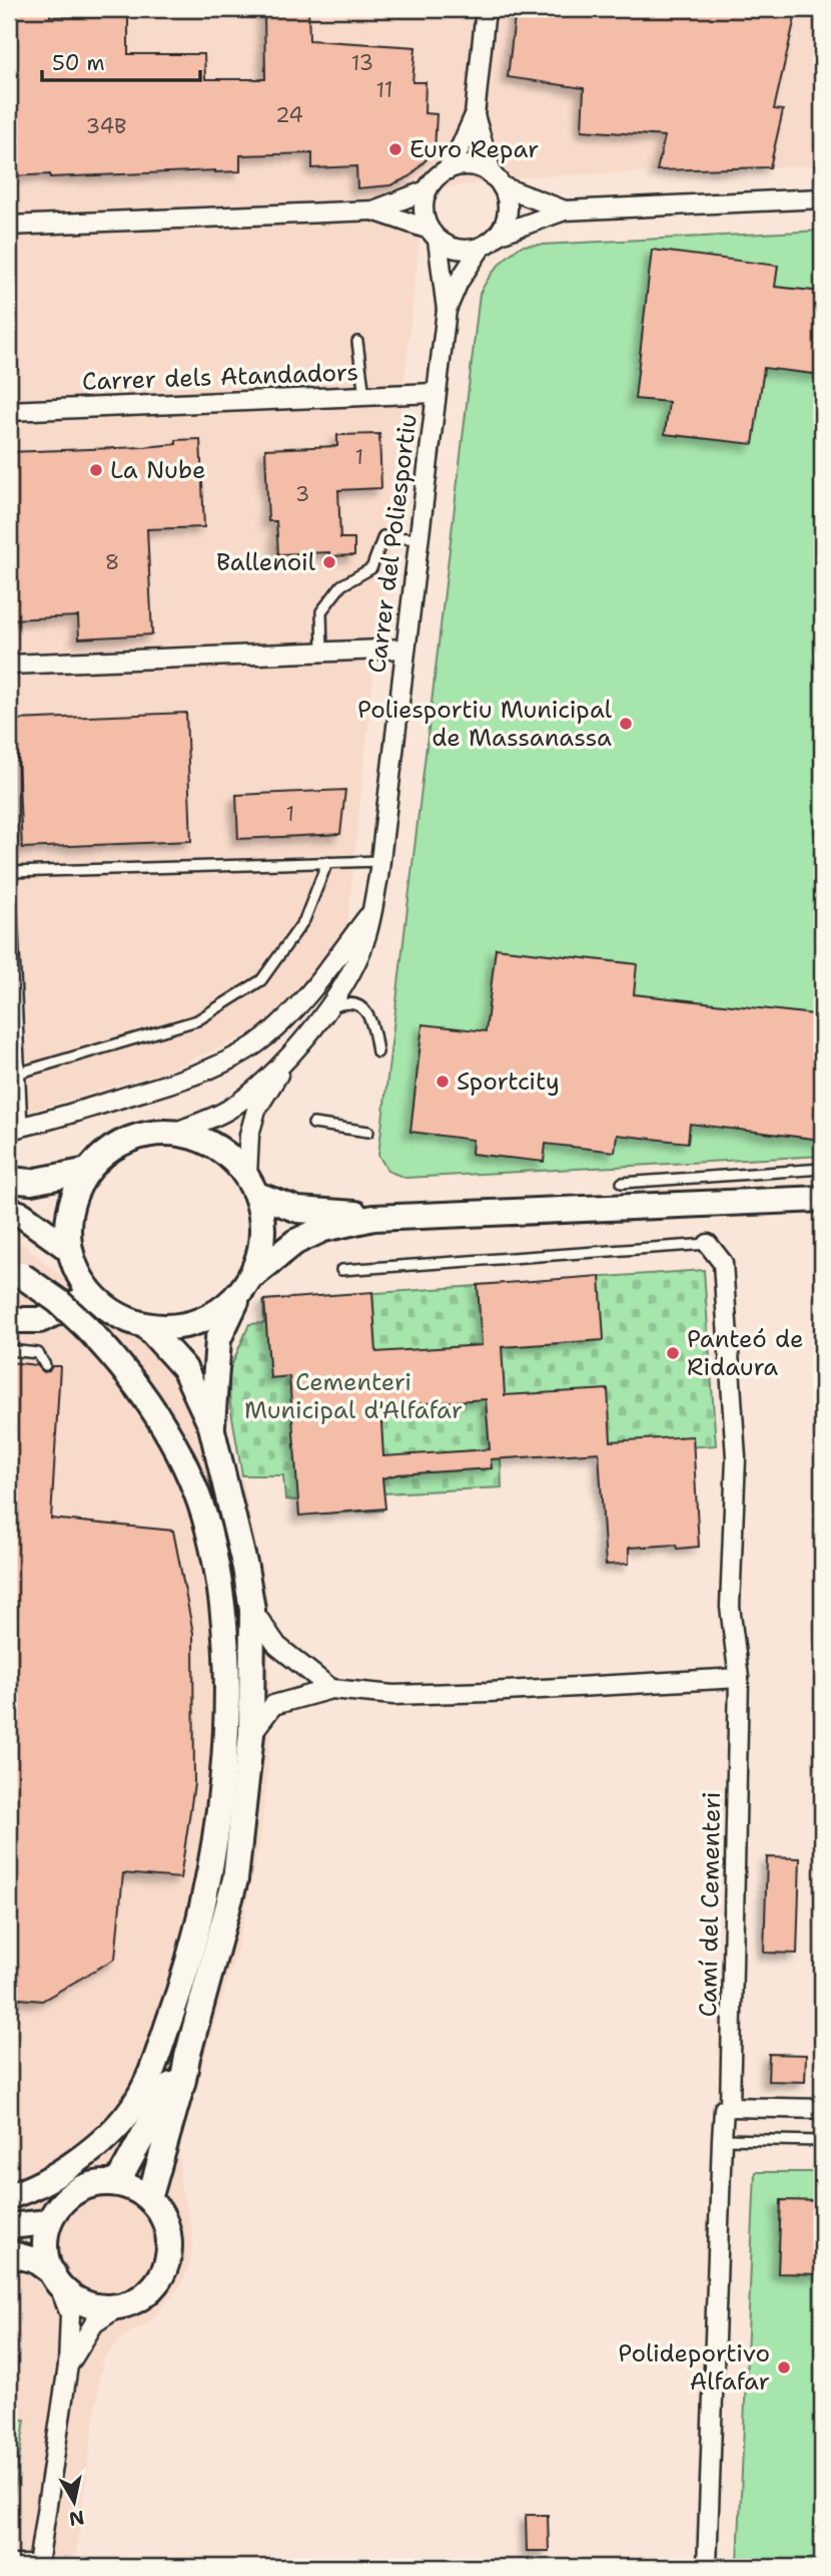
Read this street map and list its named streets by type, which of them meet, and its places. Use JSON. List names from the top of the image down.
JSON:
{
  "streets": {
    "street": ["Carrer dels Atandadors", "Carrer del Poliesportiu", "Camí del Cementeri"]
  },
  "crossings": [
    ["Carrer dels Atandadors", "Carrer del Poliesportiu"]
  ],
  "parks": ["Cementeri Municipal d'Alfafar"],
  "places": [
    "Euro Repar",
    "La Nube",
    "Ballenoil",
    "Poliesportiu Municipal de Massanassa",
    "Sportcity",
    "Panteó de Ridaura",
    "Polideportivo Alfafar"
  ],
  "house_numbers": [
    "13",
    "11",
    "24",
    "34B",
    "1",
    "3",
    "8",
    "1"
  ],
  "scale_bar": "50 m",
  "north": "bottom"
}
